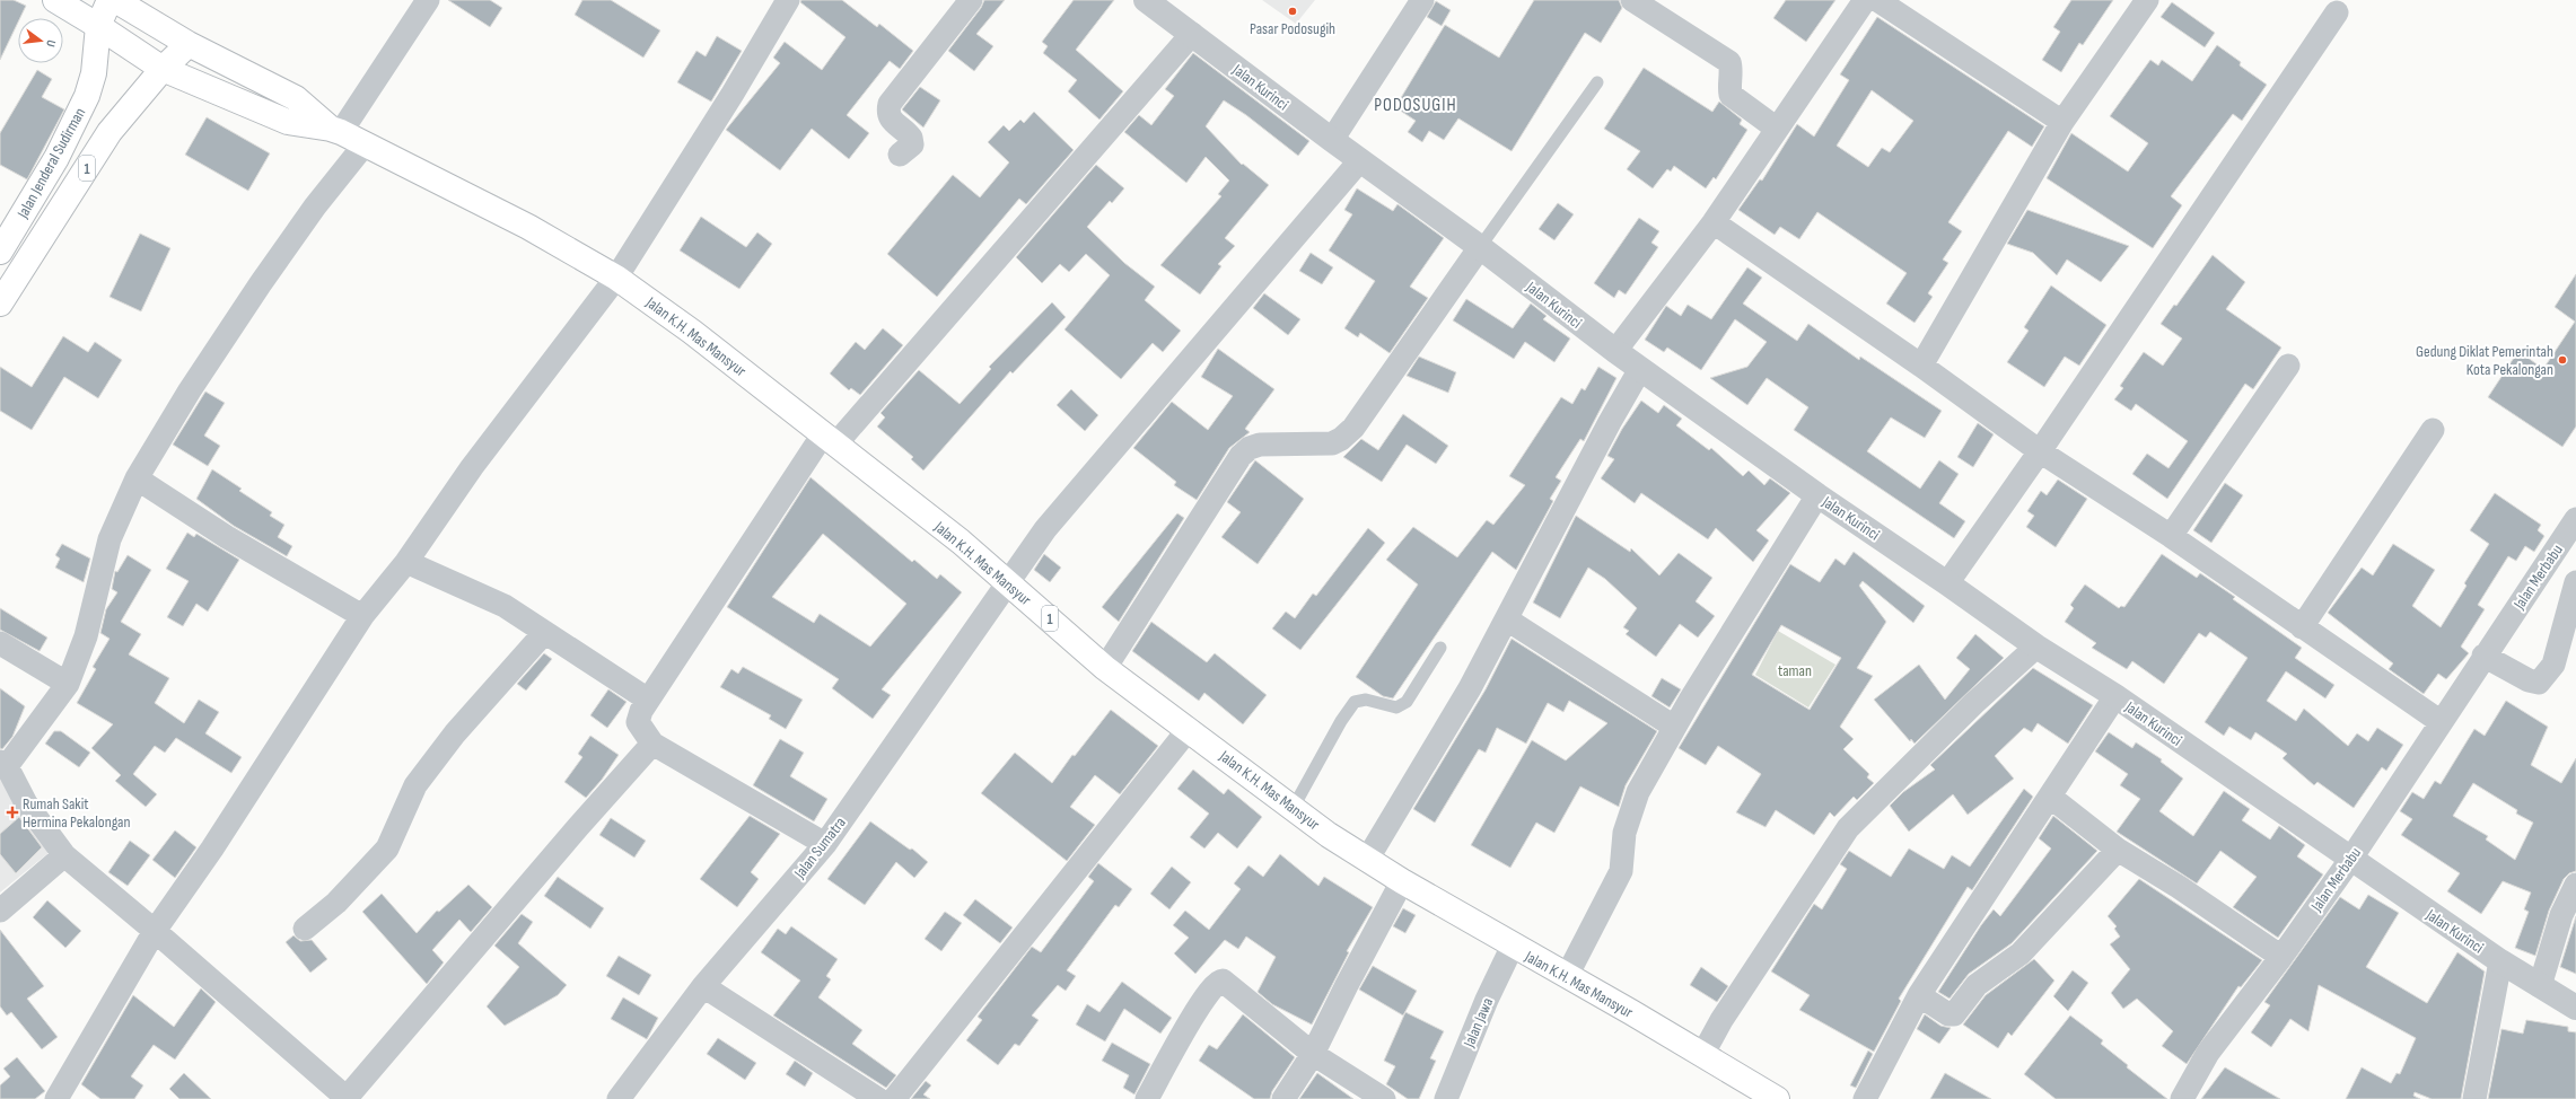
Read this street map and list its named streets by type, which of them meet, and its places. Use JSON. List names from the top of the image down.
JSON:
{
  "streets": {
    "main road": ["Jalan Jenderal Sudirman", "1", "Jalan K.H. Mas Mansyur"],
    "street": [
      "Jalan Kurinci",
      "Jalan Merbabu",
      "Jalan Sumatra",
      "Jalan Jawa"
    ]
  },
  "crossings": [
    ["Jalan Kurinci", "Jalan Merbabu"],
    ["Jalan Kurinci", "Jalan Sumatra"],
    ["Jalan Jenderal Sudirman", "1"],
    ["Jalan Jenderal Sudirman", "Jalan K.H. Mas Mansyur"],
    ["1", "Jalan K.H. Mas Mansyur"],
    ["Jalan K.H. Mas Mansyur", "Jalan Sumatra"],
    ["Jalan K.H. Mas Mansyur", "Jalan Jawa"]
  ],
  "districts": ["PODOSUGIH"],
  "parks": ["taman"],
  "places": {
    "other": ["Pasar Podosugih", "Gedung Diklat Pemerintah Kota Pekalongan"],
    "health": ["Rumah Sakit Hermina Pekalongan"]
  },
  "north": "right"
}
